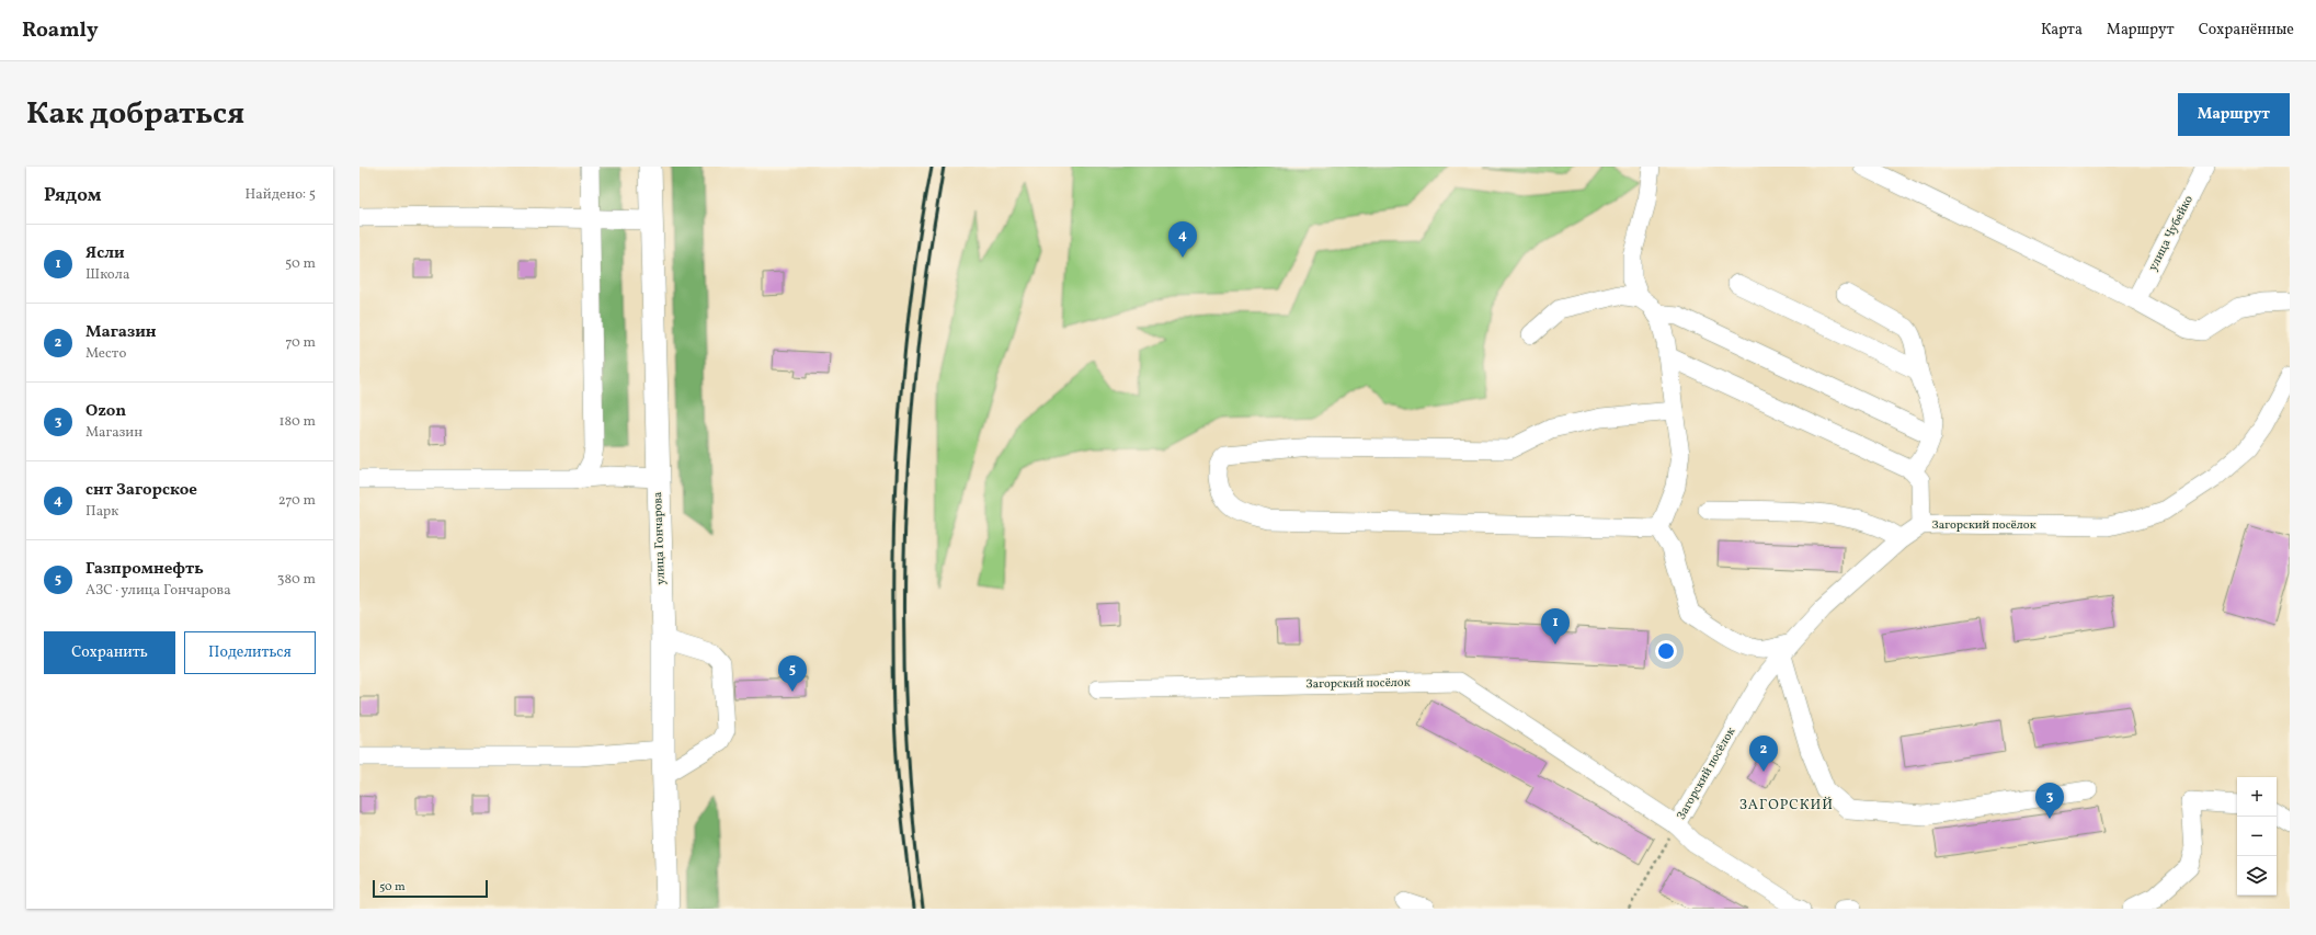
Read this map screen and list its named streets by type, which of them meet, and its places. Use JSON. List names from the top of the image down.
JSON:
{
  "streets": {
    "main road": ["улица Гончарова"],
    "street": ["улица Чубейко", "Загорский посёлок"]
  },
  "districts": ["ЗАГОРСКИЙ"],
  "scale_bar": "50 m",
  "page": {
    "header": "Roamly",
    "nav": ["Карта", "Маршрут", "Сохранённые"],
    "title": "Как добраться",
    "buttons": [
      "Маршрут",
      ["Сохранить", "Поделиться"]
    ],
    "heading": ["Рядом", "Найдено: 5"],
    "pins": [
      "4",
      "1",
      "5",
      "2",
      "3"
    ],
    "list": [
      {
        "mark": "1",
        "name": "Ясли",
        "note": "Школа",
        "value": "50 m"
      },
      {
        "mark": "2",
        "name": "Магазин",
        "note": "Место",
        "value": "70 m"
      },
      {
        "mark": "3",
        "name": "Ozon",
        "note": "Магазин",
        "value": "180 m"
      },
      {
        "mark": "4",
        "name": "снт Загорское",
        "note": "Парк",
        "value": "270 m"
      },
      {
        "mark": "5",
        "name": "Газпромнефть",
        "note": "АЗС · улица Гончарова",
        "value": "380 m"
      }
    ],
    "map_buttons": ["+", "−"],
    "scale": "50 m"
  }
}
